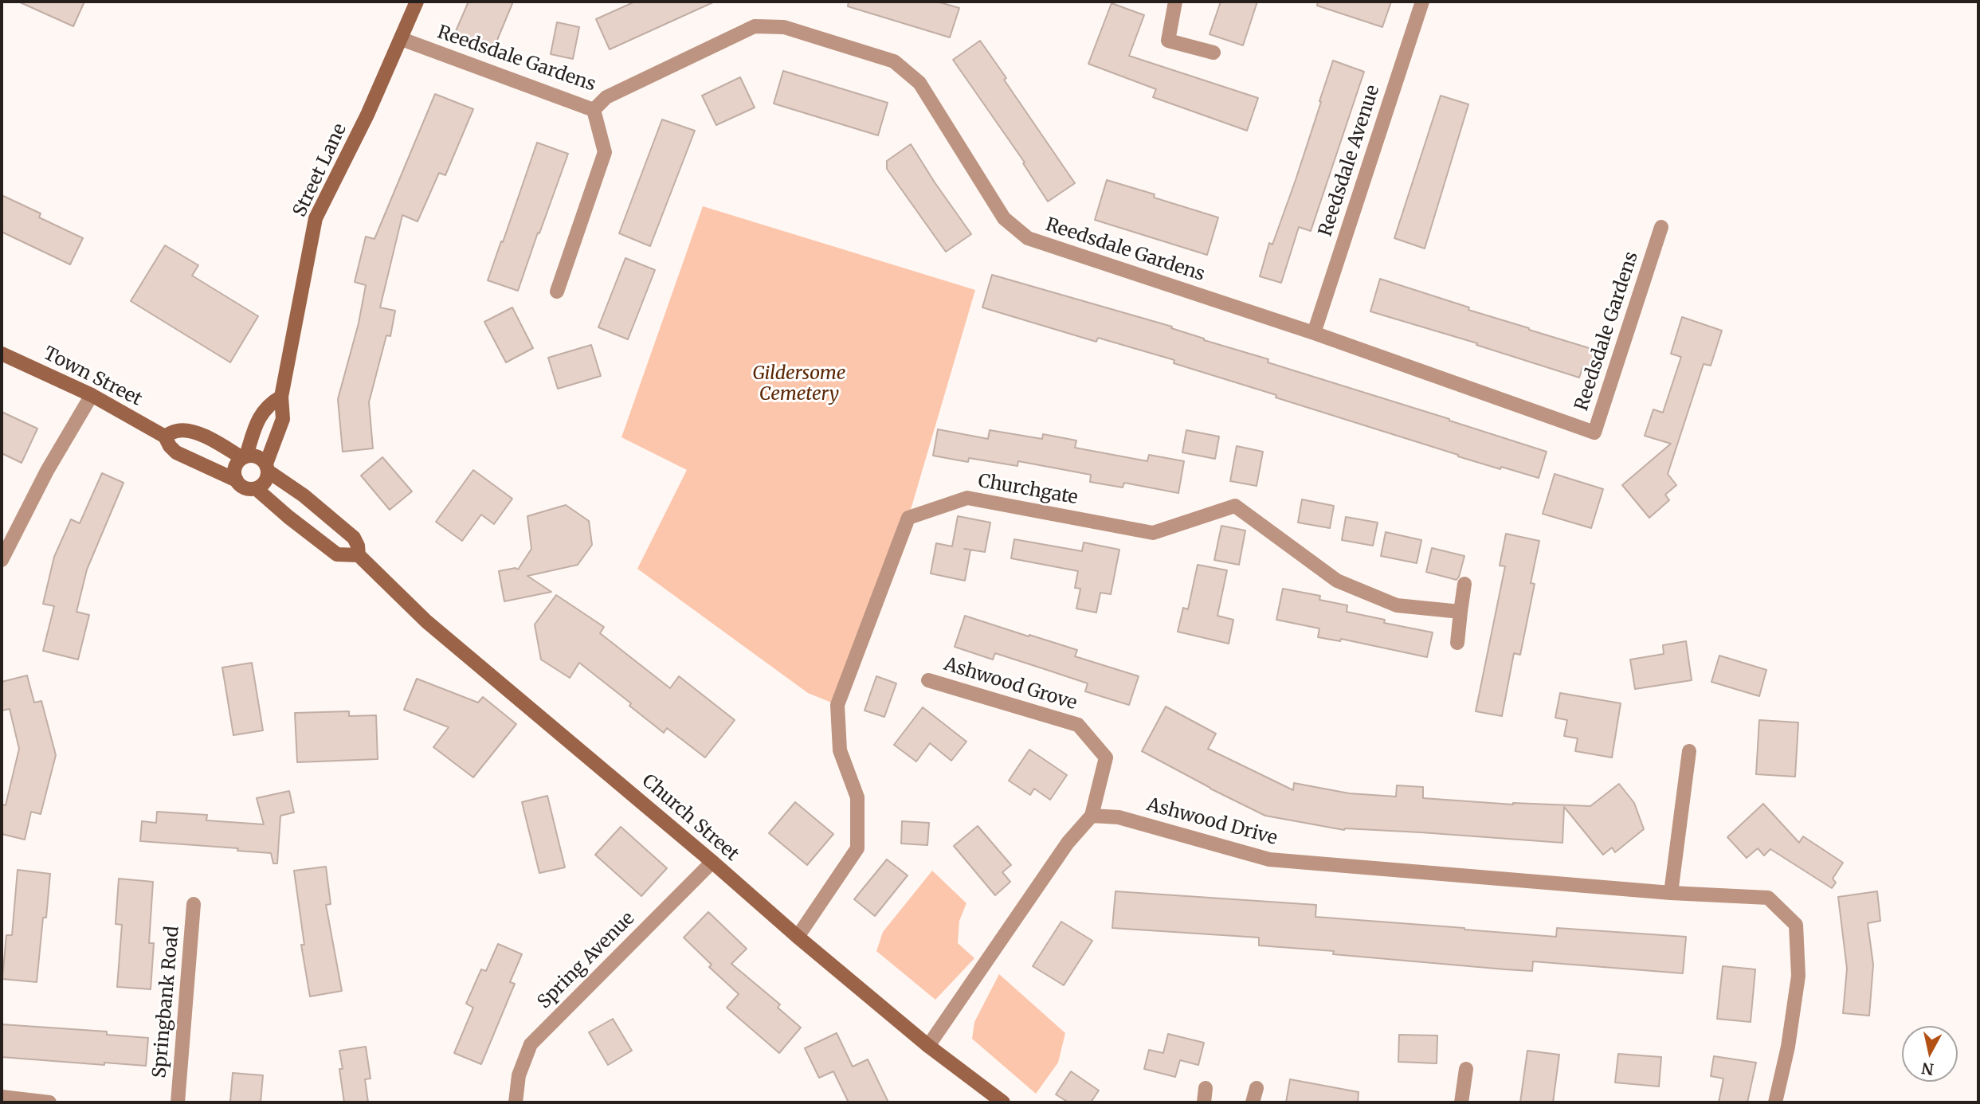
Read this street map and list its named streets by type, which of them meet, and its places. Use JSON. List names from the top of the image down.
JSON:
{
  "streets": {
    "main road": ["Street Lane", "Town Street", "Church Street"],
    "street": [
      "Reedsdale Gardens",
      "Reedsdale Avenue",
      "Churchgate",
      "Ashwood Grove",
      "Ashwood Drive",
      "Spring Avenue",
      "Springbank Road"
    ]
  },
  "crossings": [
    ["Reedsdale Gardens", "Reedsdale Avenue"],
    ["Reedsdale Gardens", "Street Lane"],
    ["Street Lane", "Town Street"],
    ["Street Lane", "Church Street"],
    ["Town Street", "Church Street"],
    ["Churchgate", "Church Street"],
    ["Ashwood Grove", "Ashwood Drive"],
    ["Church Street", "Spring Avenue"]
  ],
  "parks": ["Gildersome Cemetery"],
  "north": "bottom"
}
